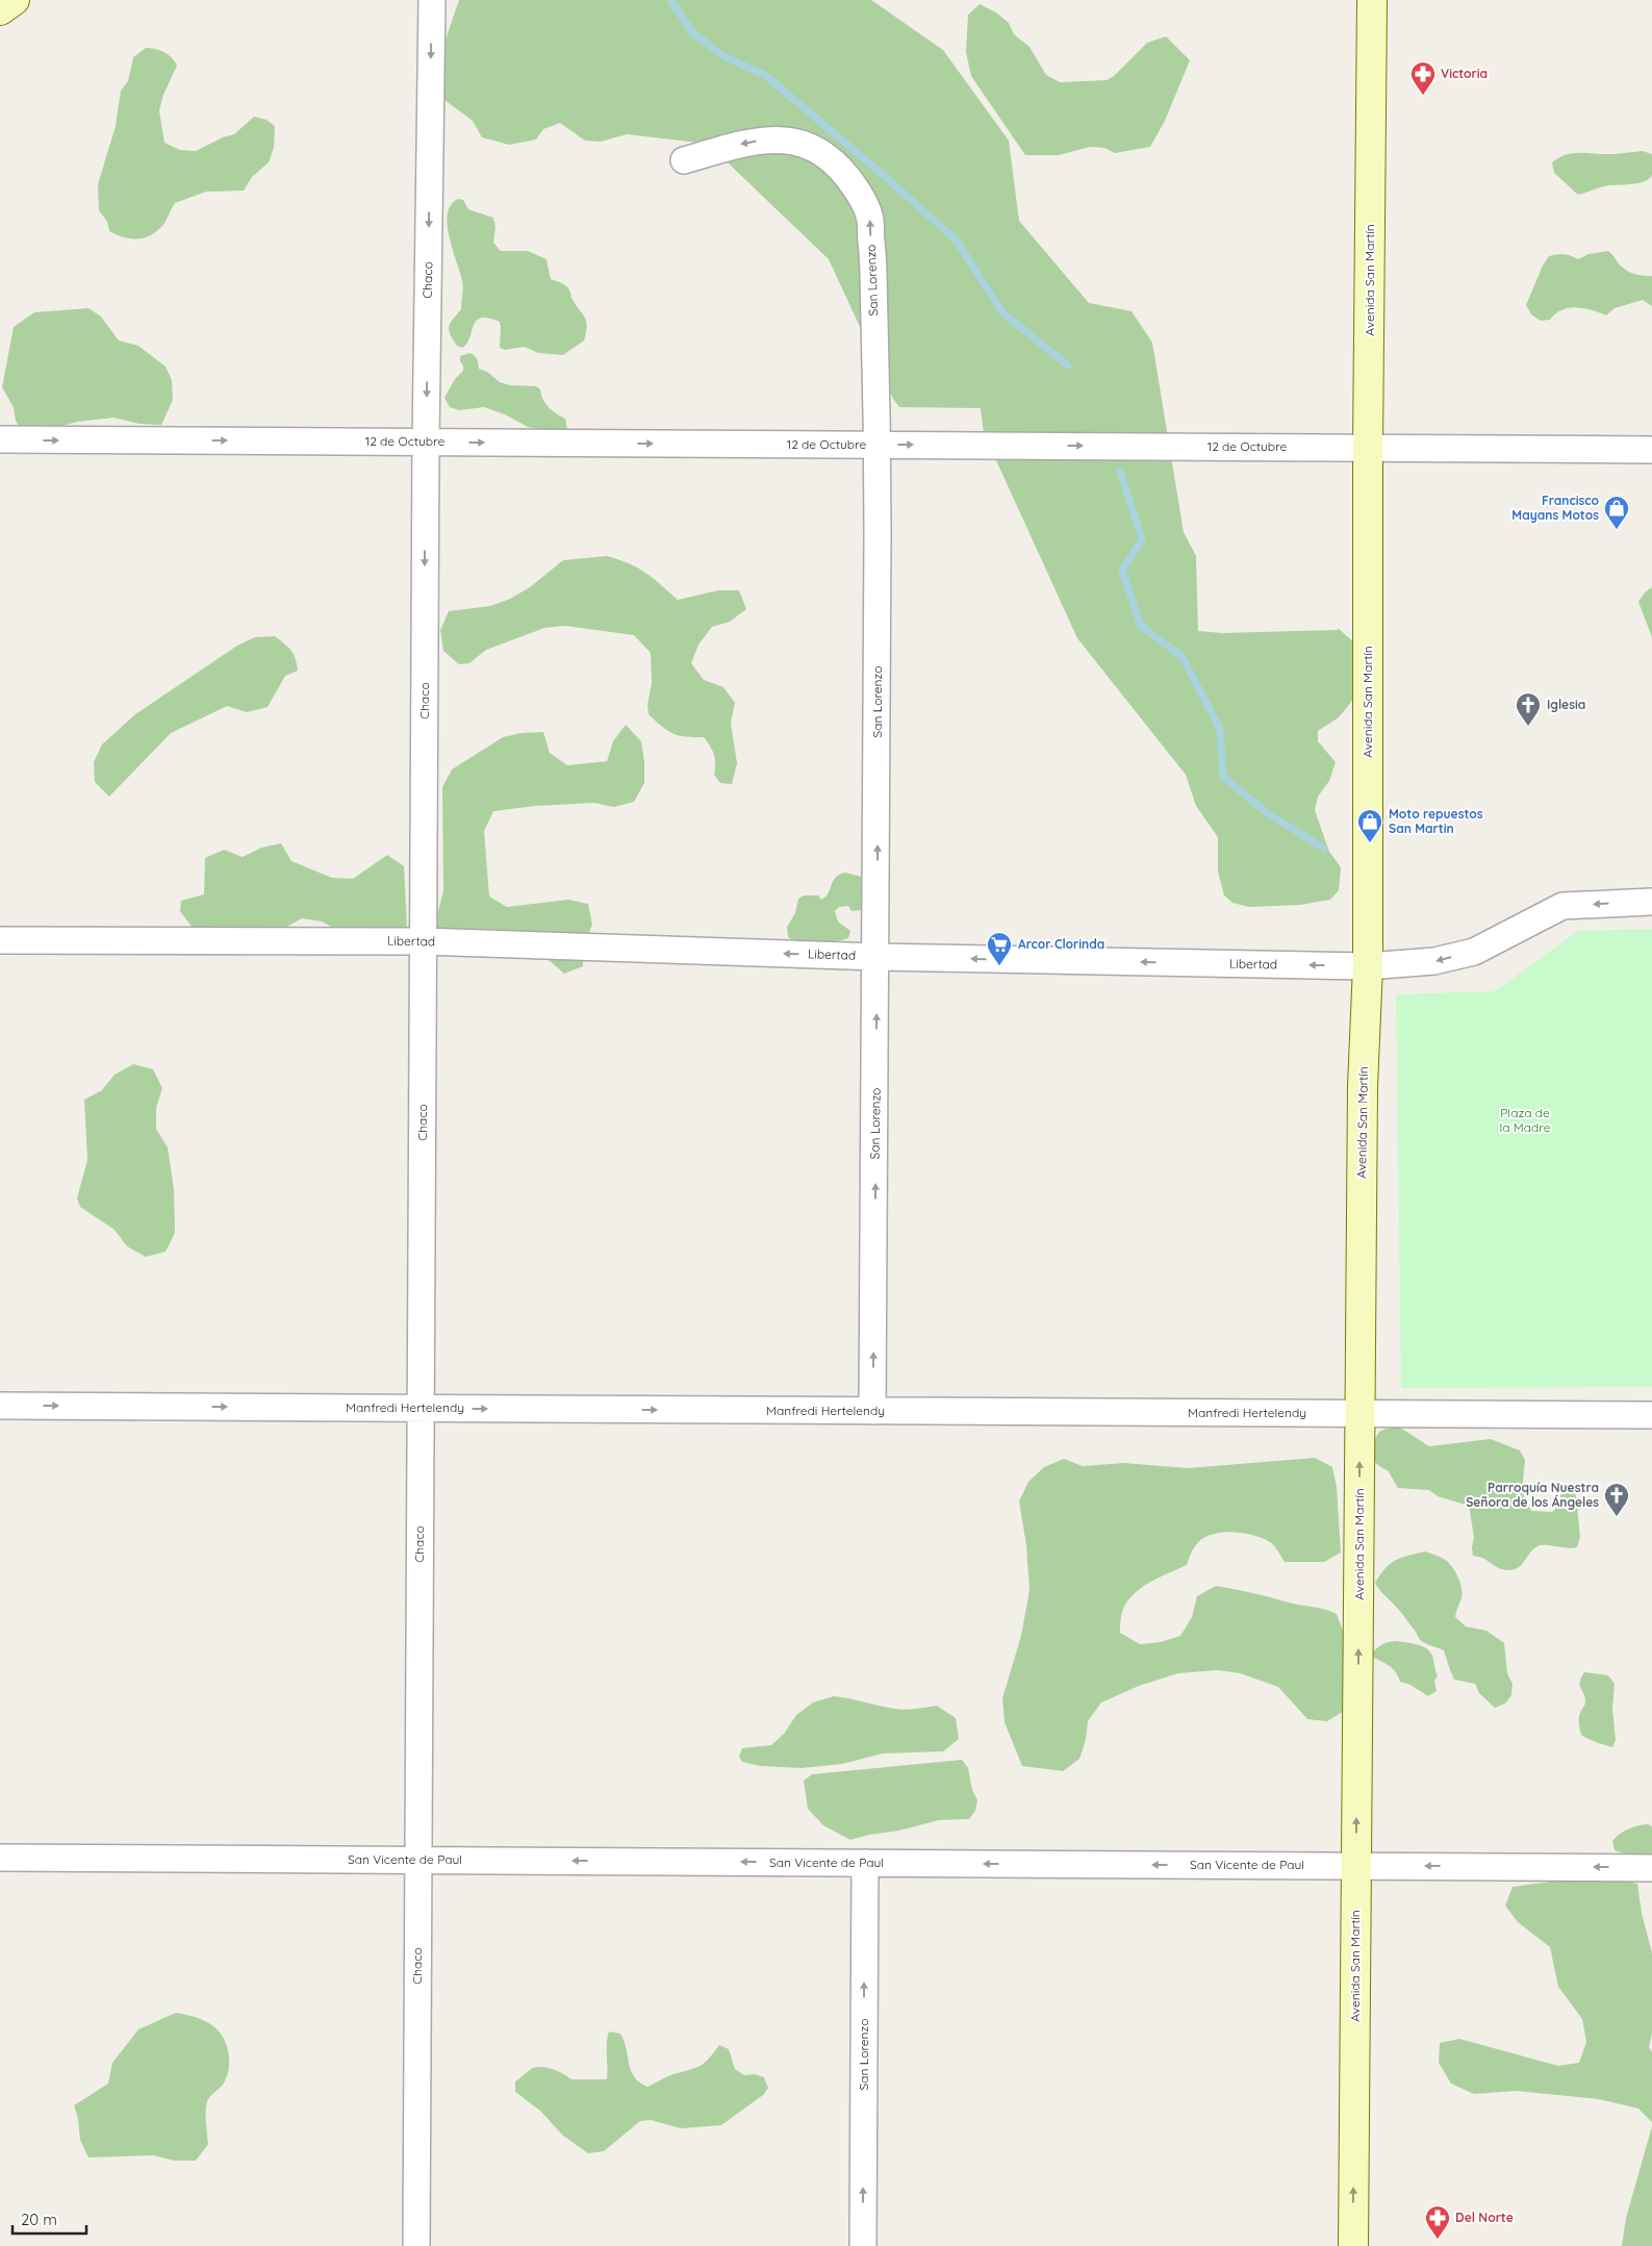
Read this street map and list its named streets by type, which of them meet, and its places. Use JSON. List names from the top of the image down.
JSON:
{
  "streets": {
    "main road": ["Avenida San Martín"],
    "street": [
      "Chaco",
      "San Lorenzo",
      "12 de Octubre",
      "Libertad",
      "Manfredi Hertelendy",
      "San Vicente de Paul"
    ]
  },
  "crossings": [
    ["Chaco", "12 de Octubre"],
    ["Chaco", "Libertad"],
    ["Chaco", "Manfredi Hertelendy"],
    ["Chaco", "San Vicente de Paul"],
    ["San Lorenzo", "12 de Octubre"],
    ["San Lorenzo", "Libertad"],
    ["San Lorenzo", "Manfredi Hertelendy"],
    ["San Lorenzo", "San Vicente de Paul"],
    ["Avenida San Martín", "12 de Octubre"],
    ["Avenida San Martín", "Libertad"],
    ["Avenida San Martín", "Manfredi Hertelendy"],
    ["Avenida San Martín", "San Vicente de Paul"]
  ],
  "one_way": [
    "Chaco",
    "San Lorenzo",
    "Avenida San Martín",
    "12 de Octubre",
    "Libertad",
    "Manfredi Hertelendy",
    "San Vicente de Paul"
  ],
  "parks": ["Plaza de la Madre"],
  "places": {
    "pharmacy": ["Victoria", "Del Norte"],
    "shop": ["Francisco Mayans Motos", "Moto repuestos San Martin"],
    "church": ["Iglesia", "Parroquía Nuestra Señora de los Ángeles"],
    "supermarket": ["Arcor Clorinda"]
  },
  "scale_bar": "20 m"
}
